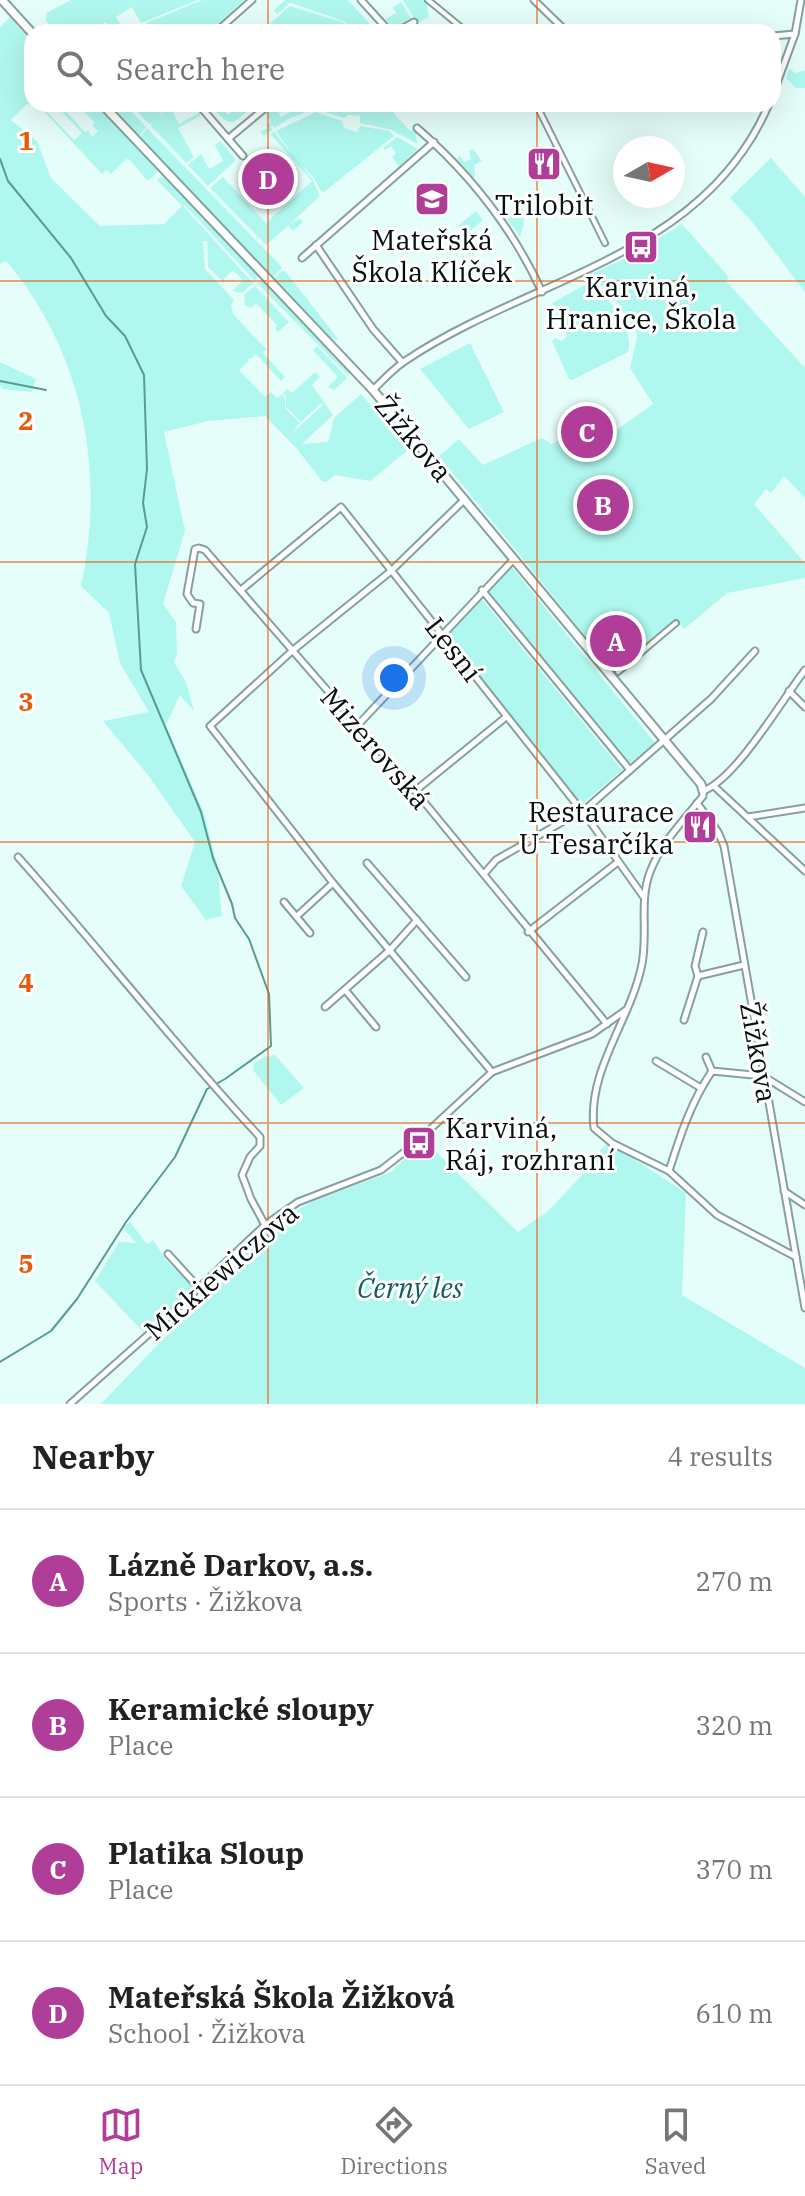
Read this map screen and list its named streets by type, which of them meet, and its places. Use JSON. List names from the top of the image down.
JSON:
{
  "streets": {
    "street": [
      "Žižkova",
      "Lesní",
      "Mizerovská",
      "Mickiewiczova"
    ]
  },
  "crossings": [
    ["Lesní", "Mizerovská"],
    ["Mizerovská", "Mickiewiczova"]
  ],
  "parks": ["Černý les"],
  "places": {
    "restaurant": ["Trilobit", "Restaurace U Tesarčíka"],
    "school or university": ["Mateřská Škola Klíček"],
    "bus stop": ["Karviná, Hranice, Škola", "Karviná, Ráj, rozhraní"]
  },
  "north": "right",
  "page": {
    "search": "Search here",
    "pins": [
      "D",
      "C",
      "B",
      "A"
    ],
    "heading": ["Nearby", "4 results"],
    "list": [
      {
        "mark": "A",
        "name": "Lázně Darkov, a.s.",
        "note": "Sports · Žižkova",
        "value": "270 m"
      },
      {
        "mark": "B",
        "name": "Keramické sloupy",
        "note": "Place",
        "value": "320 m"
      },
      {
        "mark": "C",
        "name": "Platika Sloup",
        "note": "Place",
        "value": "370 m"
      },
      {
        "mark": "D",
        "name": "Mateřská Škola Žižková",
        "note": "School · Žižkova",
        "value": "610 m"
      }
    ],
    "nav": ["Map", "Directions", "Saved"]
  },
  "grid": {
    "rows": [
      "1",
      "2",
      "3",
      "4",
      "5"
    ]
  }
}
